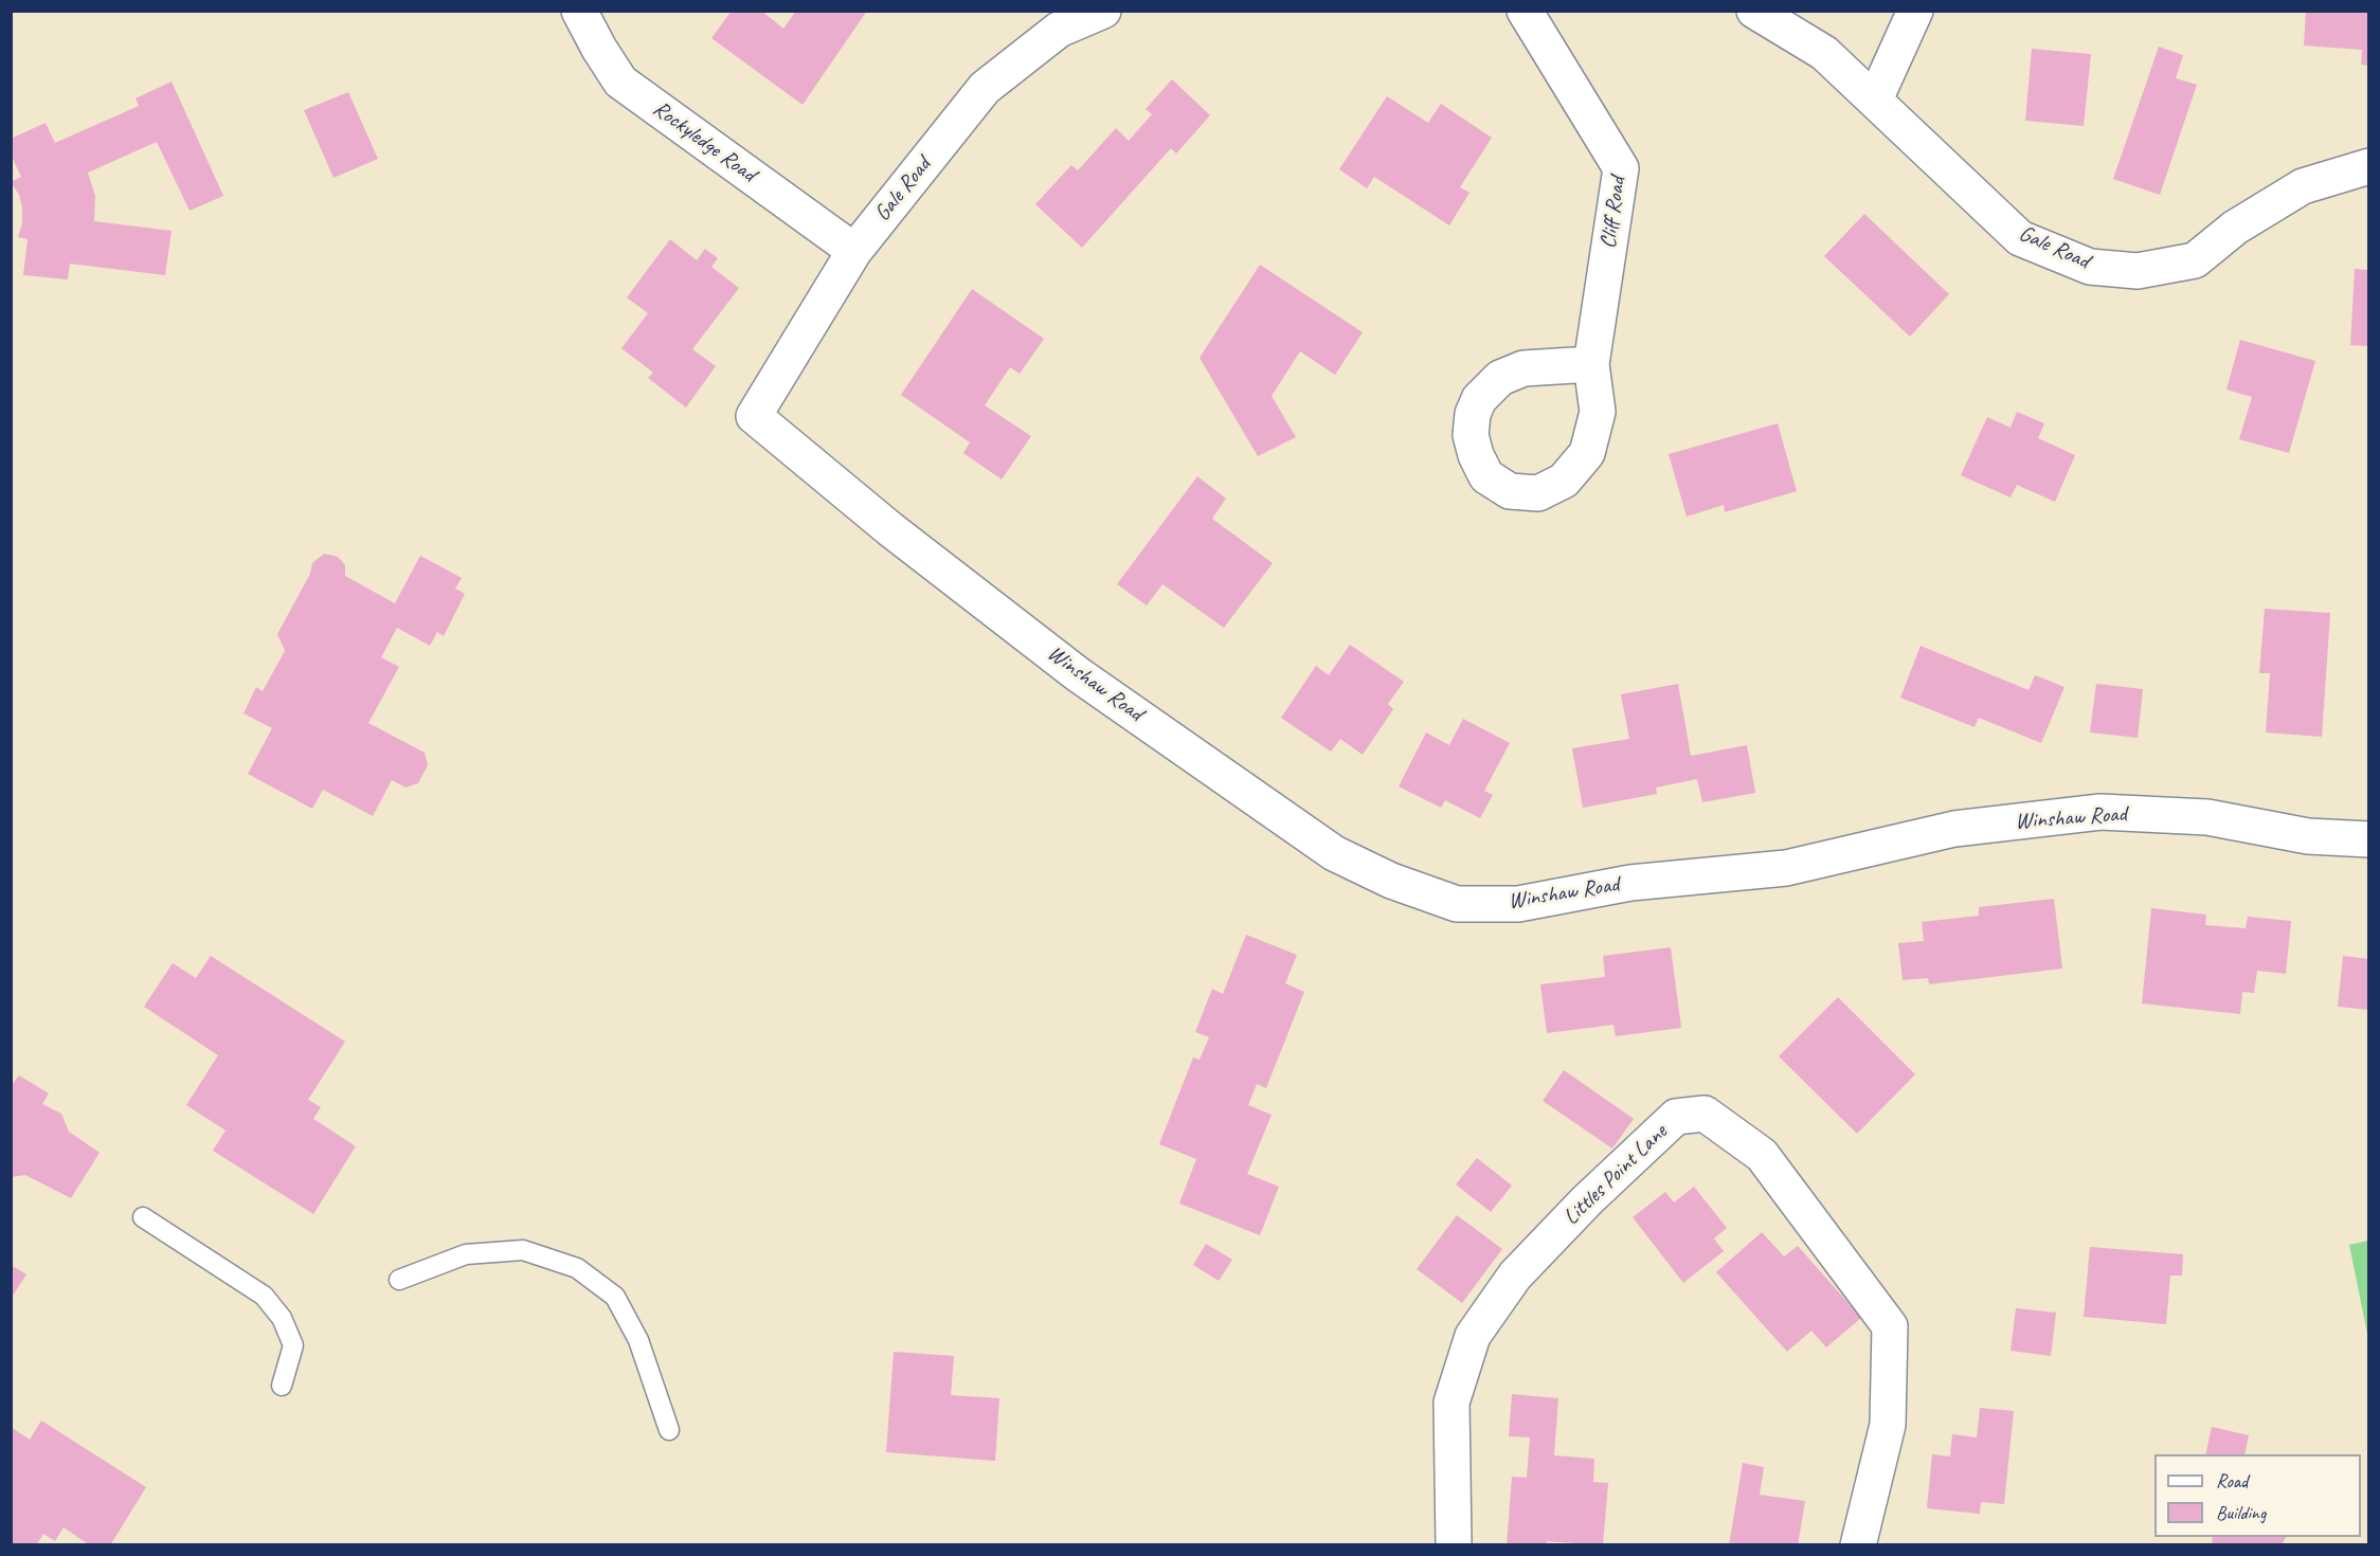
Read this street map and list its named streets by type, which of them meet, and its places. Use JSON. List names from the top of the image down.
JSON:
{
  "streets": {
    "street": [
      "Rockyledge Road",
      "Gale Road",
      "Cliff Road",
      "Winshaw Road",
      "Littles Point Lane"
    ]
  },
  "crossings": [
    ["Rockyledge Road", "Gale Road"],
    ["Gale Road", "Winshaw Road"]
  ],
  "legend": ["Road", "Building"]
}
